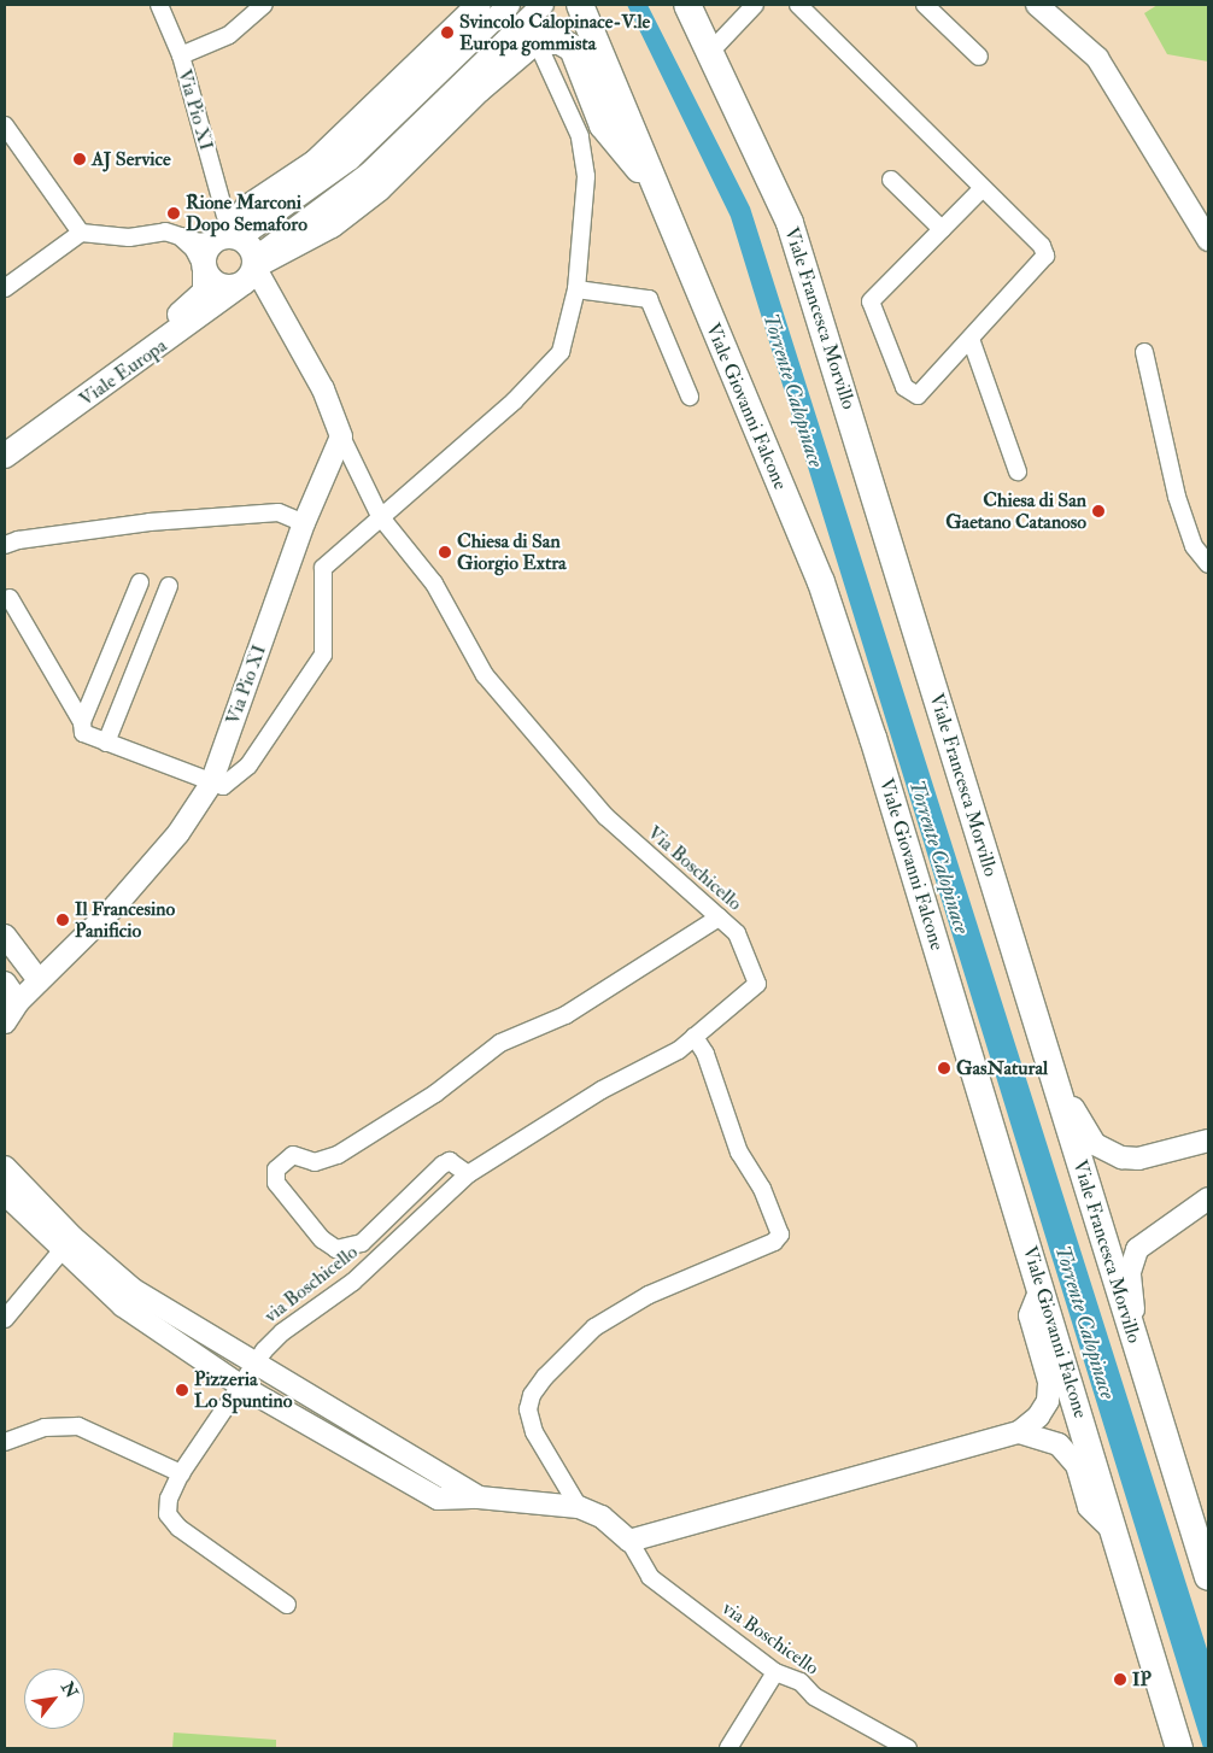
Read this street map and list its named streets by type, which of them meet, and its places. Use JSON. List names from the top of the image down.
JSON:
{
  "streets": {
    "main road": ["Viale Francesca Morvillo", "Viale Europa", "Viale Giovanni Falcone"],
    "street": ["Via Pio XI", "Via Boschicello", "via Boschicello"]
  },
  "crossings": [
    ["Via Pio XI", "Viale Europa"],
    ["Via Pio XI", "Via Boschicello"],
    ["Via Boschicello", "via Boschicello"]
  ],
  "water": ["Torrente Calopinace"],
  "places": [
    "Svincolo Calopinace-V.le Europa gommista",
    "AJ Service",
    "Rione Marconi Dopo Semaforo",
    "Chiesa di San Gaetano Catanoso",
    "Chiesa di San Giorgio Extra",
    "Il Francesino Panificio",
    "GasNatural",
    "Pizzeria Lo Spuntino",
    "IP"
  ],
  "north": "top right"
}
